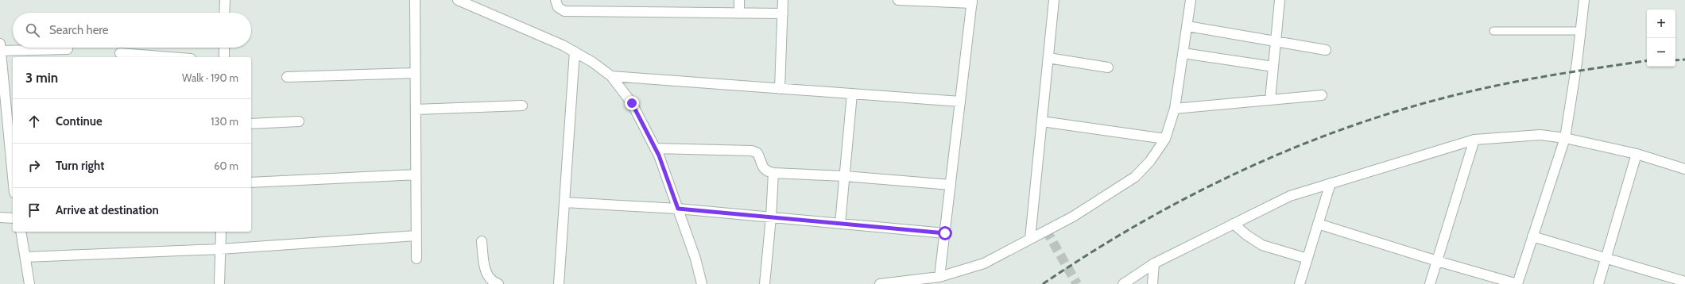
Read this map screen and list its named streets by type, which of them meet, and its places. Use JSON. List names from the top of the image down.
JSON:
{
  "page": {
    "map_buttons": ["+", "−"],
    "search": "Search here",
    "heading": ["3 min", "Walk · 190 m"],
    "list": [
      ["Continue", "130 m"],
      ["Turn right", "60 m"],
      "Arrive at destination"
    ]
  }
}
